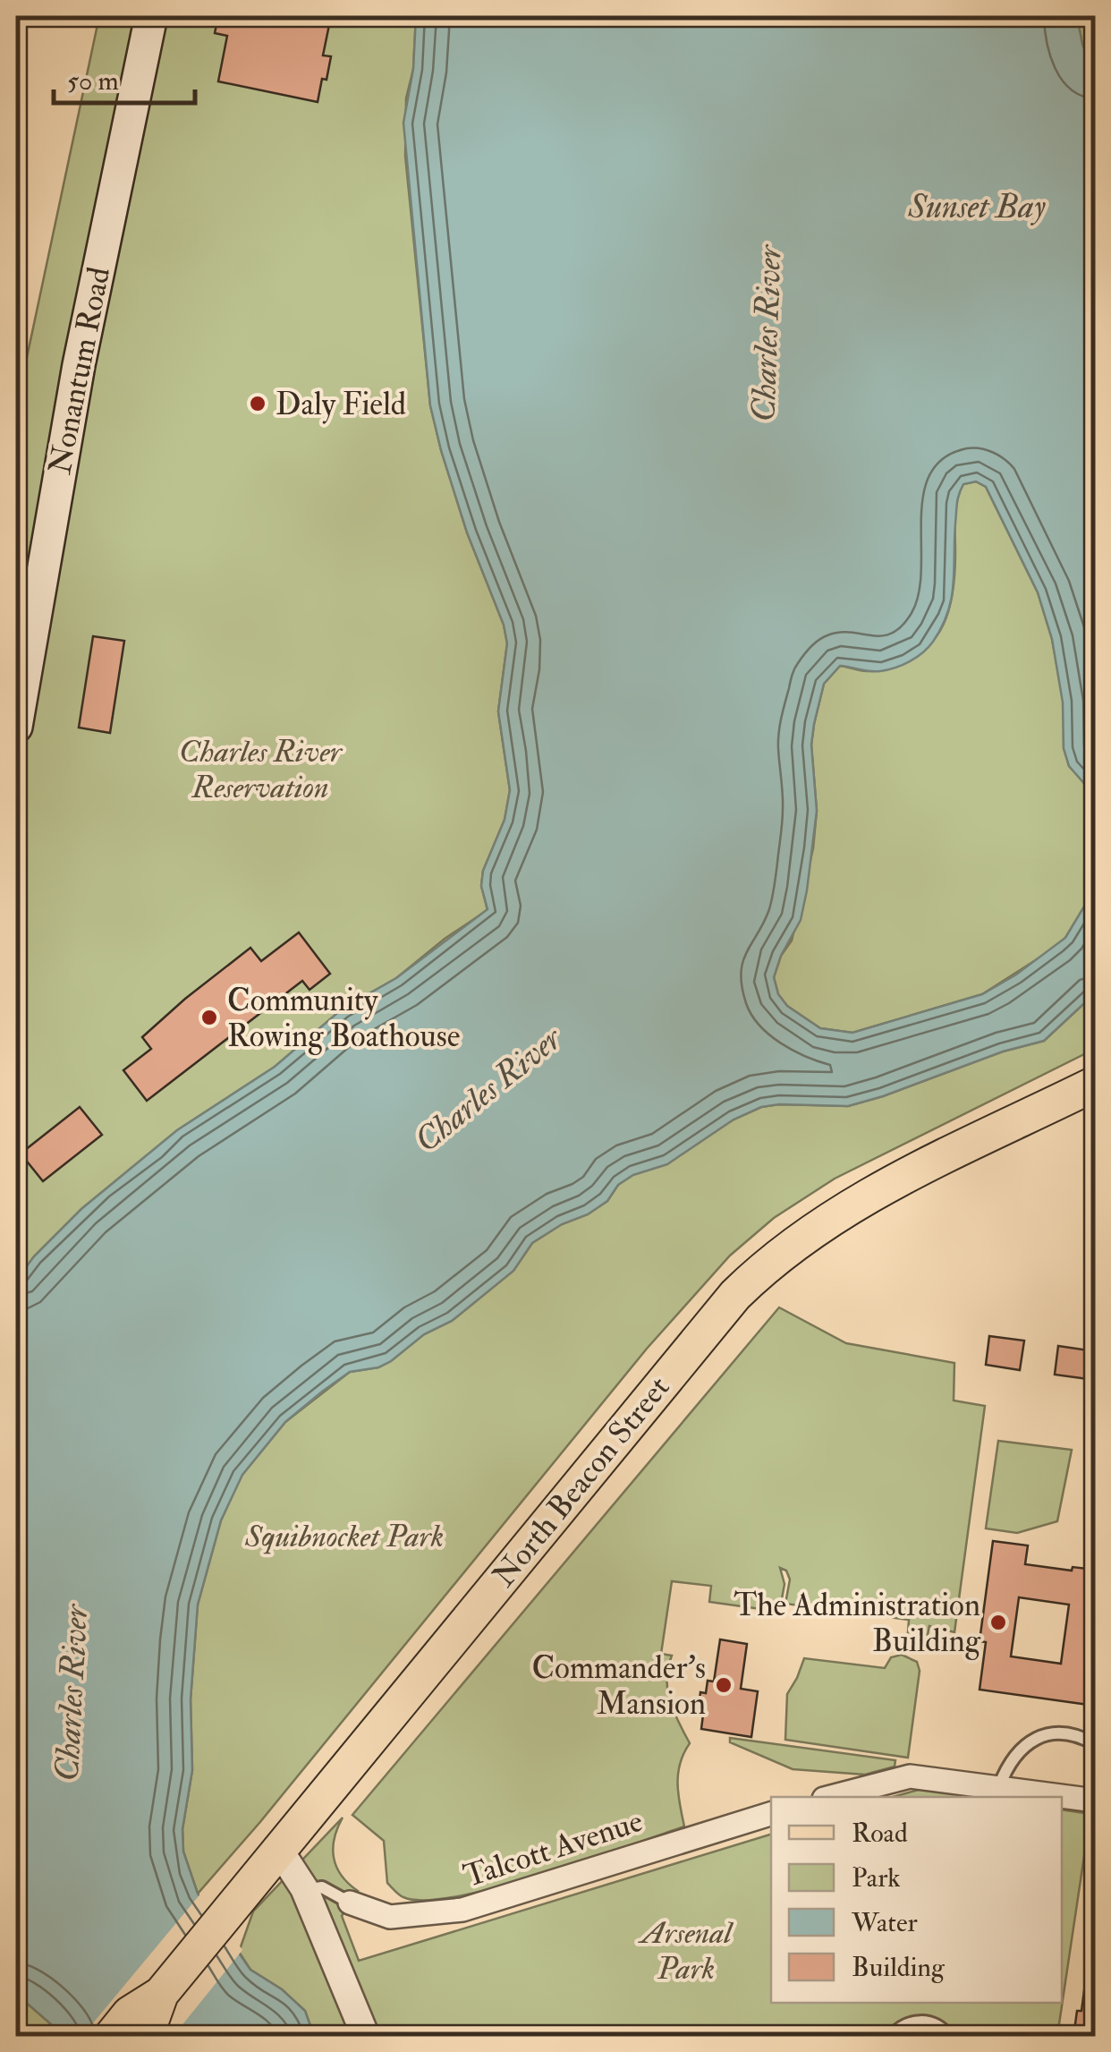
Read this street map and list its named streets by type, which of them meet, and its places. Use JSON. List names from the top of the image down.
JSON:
{
  "streets": {
    "main road": ["Nonantum Road", "North Beacon Street"],
    "street": ["Talcott Avenue"]
  },
  "water": ["Sunset Bay", "Charles River"],
  "parks": ["Charles River Reservation", "Squibnocket Park", "Arsenal Park"],
  "places": [
    "Daly Field",
    "Community Rowing Boathouse",
    "The Administration Building",
    "Commander's Mansion"
  ],
  "legend": [
    "Road",
    "Park",
    "Water",
    "Building"
  ],
  "scale_bar": "50 m"
}
